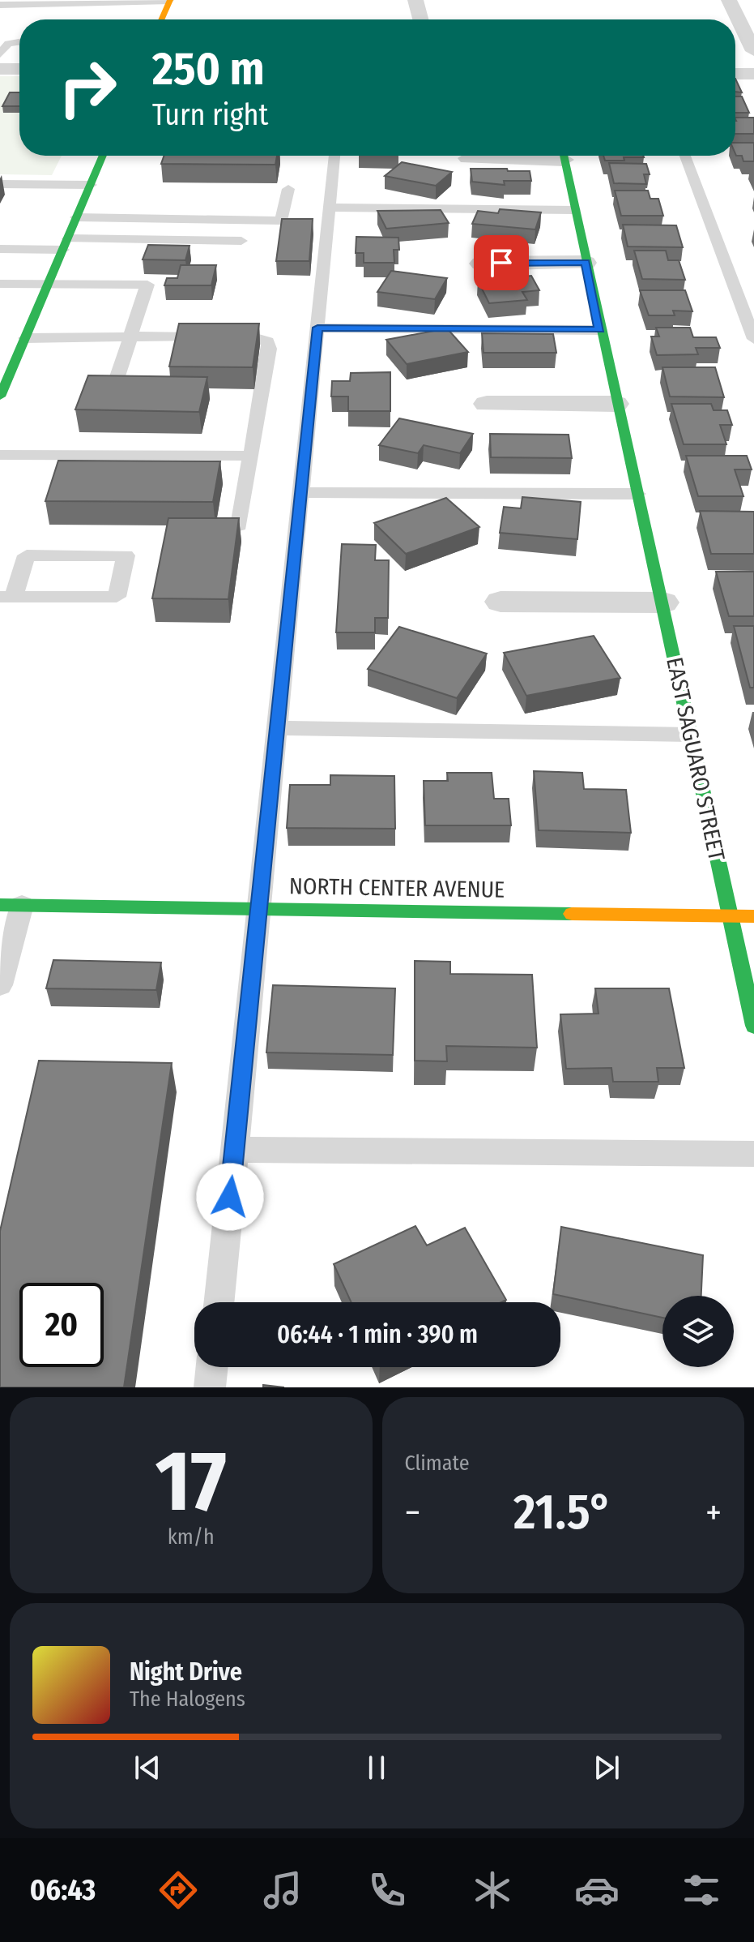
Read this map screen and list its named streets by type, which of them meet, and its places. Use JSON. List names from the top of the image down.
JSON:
{
  "streets": {
    "street": ["EAST SAGUARO STREET", "NORTH CENTER AVENUE"]
  },
  "crossings": [
    ["EAST SAGUARO STREET", "NORTH CENTER AVENUE"]
  ],
  "page": {
    "turn": ["250 m", "Turn right"],
    "limit": "20",
    "trip": "06:44 · 1 min · 390 m",
    "tile": [
      ["17", "km/h"],
      "Climate"
    ],
    "heat": ["−", "21.5°", "+"],
    "song": ["Night Drive", "The Halogens"],
    "tabs": "06:43"
  }
}
